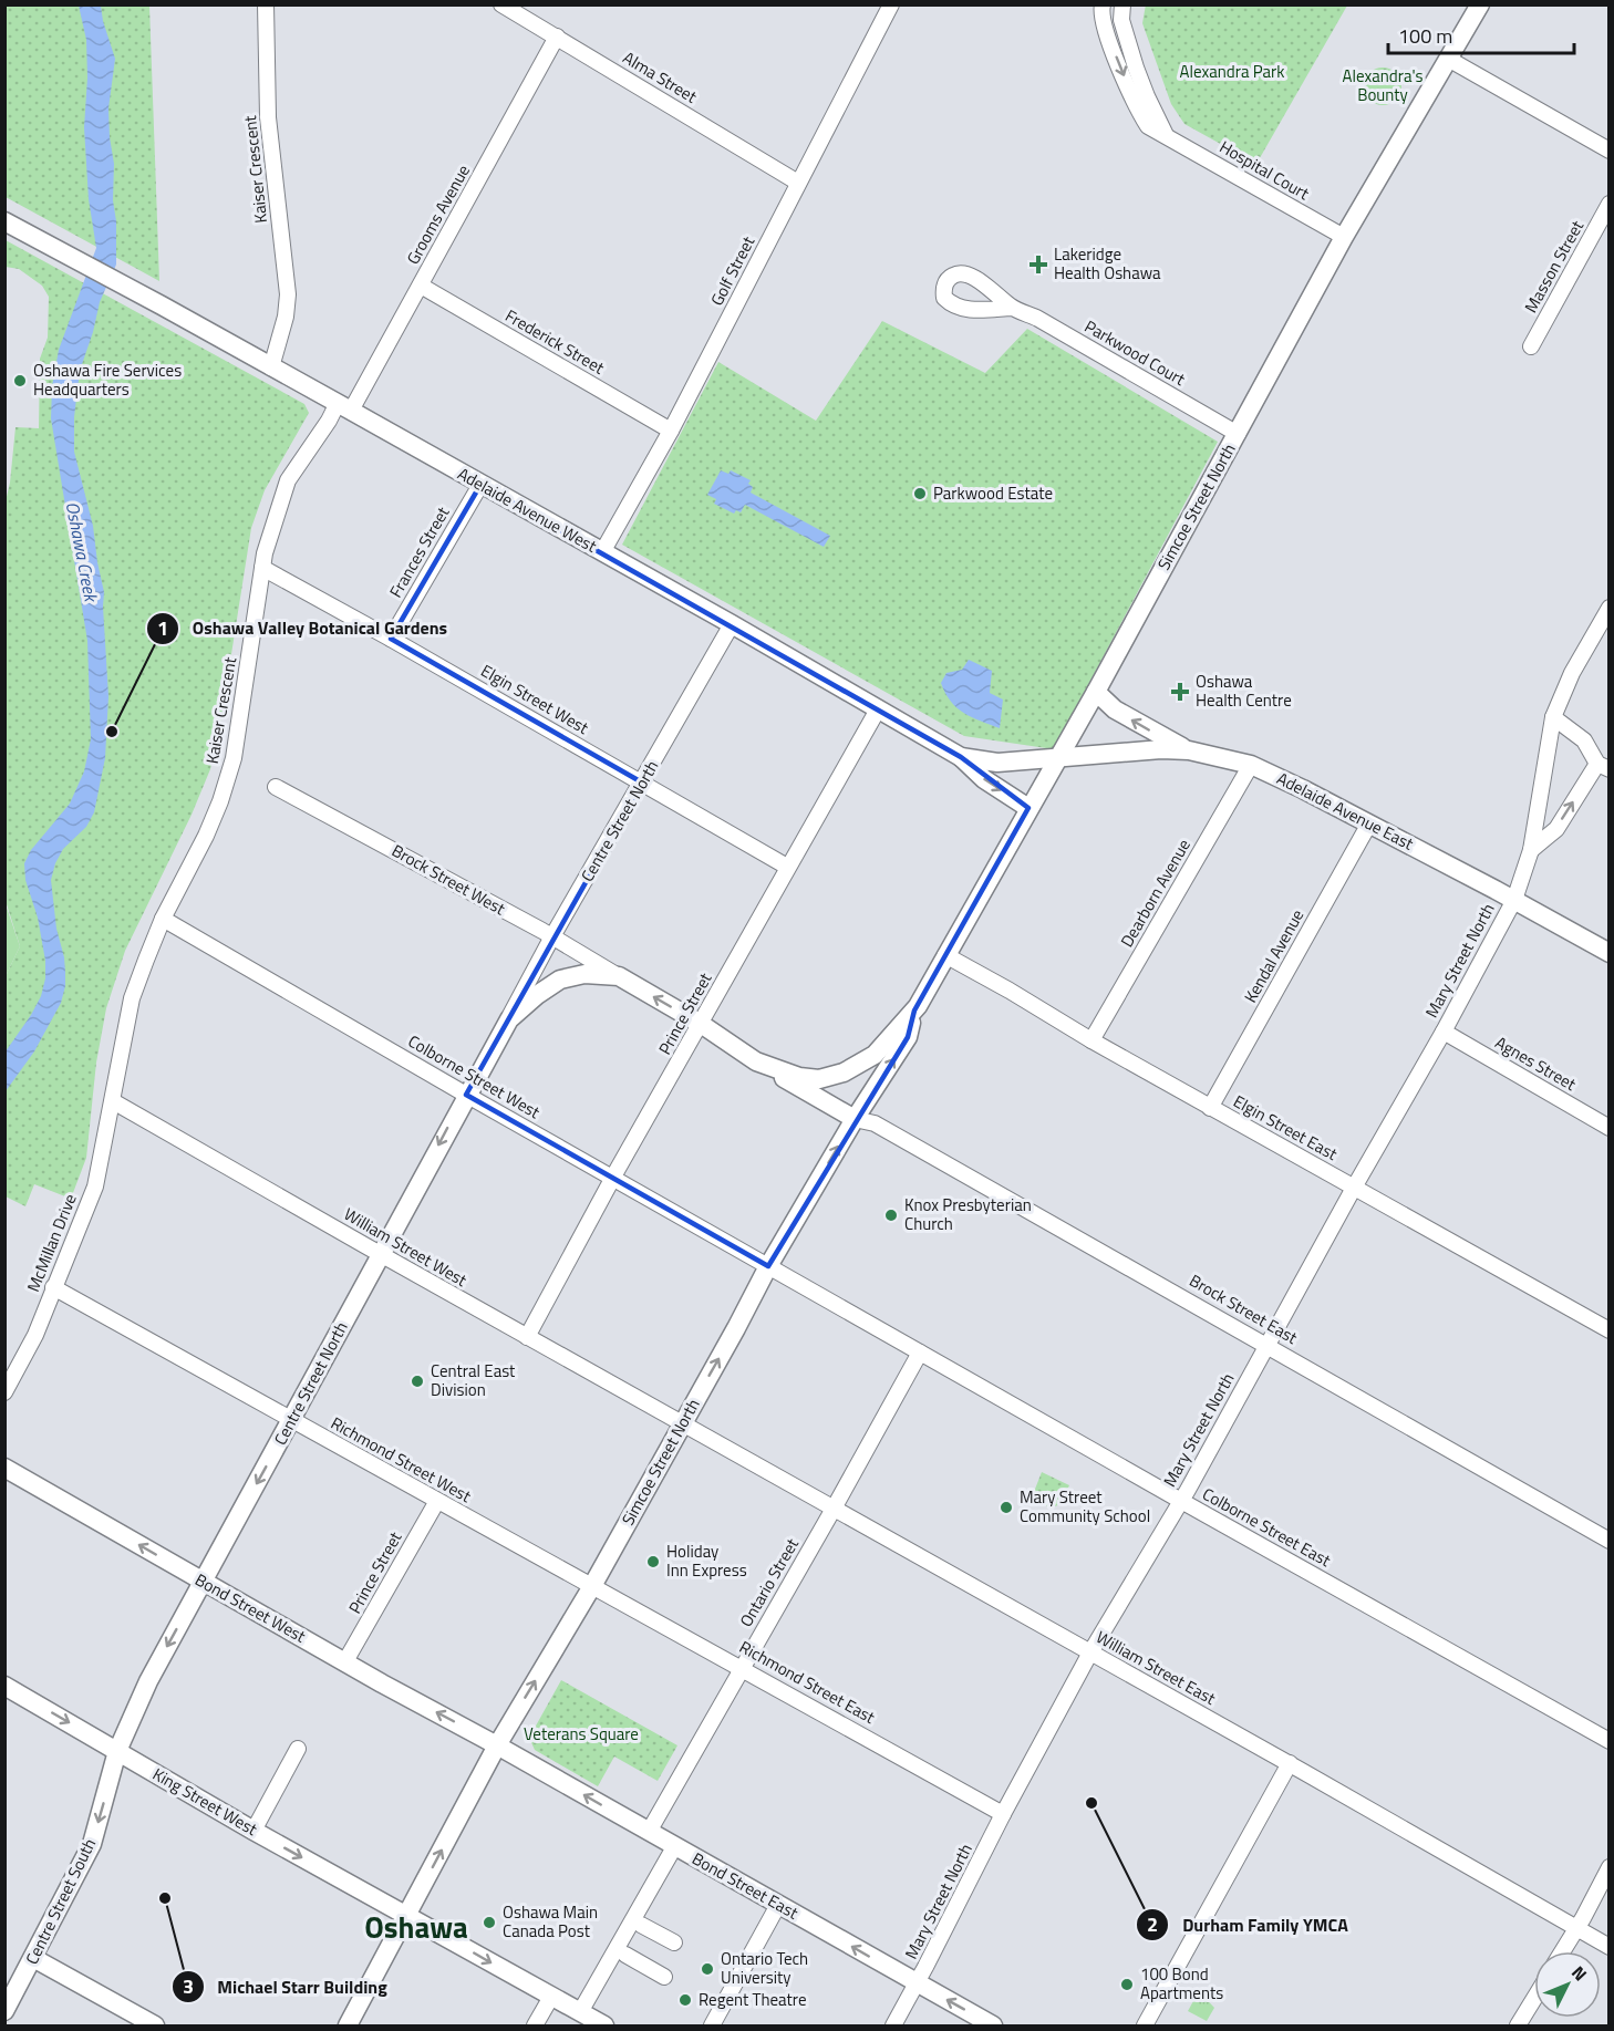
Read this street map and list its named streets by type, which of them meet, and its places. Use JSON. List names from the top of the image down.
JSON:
{
  "streets": {
    "main road": [
      "Simcoe Street North",
      "Adelaide Avenue West",
      "Adelaide Avenue East",
      "Centre Street North",
      "Brock Street West",
      "Bond Street West",
      "King Street West",
      "Bond Street East",
      "Centre Street South"
    ],
    "street": [
      "Alma Street",
      "Kaiser Crescent",
      "Hospital Court",
      "Grooms Avenue",
      "Masson Street",
      "Golf Street",
      "Frederick Street",
      "Parkwood Court",
      "Frances Street",
      "Elgin Street West",
      "Dearborn Avenue",
      "Kendal Avenue",
      "Mary Street North",
      "Prince Street",
      "Agnes Street",
      "Colborne Street West",
      "Elgin Street East",
      "McMillan Drive",
      "William Street West",
      "Brock Street East",
      "Richmond Street West",
      "Colborne Street East",
      "Ontario Street",
      "William Street East",
      "Richmond Street East"
    ]
  },
  "crossings": [
    ["Alma Street", "Grooms Avenue"],
    ["Alma Street", "Golf Street"],
    ["Kaiser Crescent", "Grooms Avenue"],
    ["Kaiser Crescent", "Adelaide Avenue West"],
    ["Kaiser Crescent", "Elgin Street West"],
    ["Kaiser Crescent", "Colborne Street West"],
    ["Kaiser Crescent", "McMillan Drive"],
    ["Kaiser Crescent", "William Street West"],
    ["Hospital Court", "Simcoe Street North"],
    ["Grooms Avenue", "Frederick Street"],
    ["Grooms Avenue", "Adelaide Avenue West"],
    ["Golf Street", "Frederick Street"],
    ["Golf Street", "Adelaide Avenue West"],
    ["Parkwood Court", "Simcoe Street North"],
    ["Simcoe Street North", "Adelaide Avenue West"],
    ["Simcoe Street North", "Adelaide Avenue East"],
    ["Simcoe Street North", "Brock Street West"],
    ["Simcoe Street North", "Colborne Street West"],
    ["Simcoe Street North", "Elgin Street East"],
    ["Simcoe Street North", "William Street West"],
    ["Simcoe Street North", "Brock Street East"],
    ["Simcoe Street North", "Richmond Street West"],
    ["Simcoe Street North", "Colborne Street East"],
    ["Simcoe Street North", "Bond Street West"],
    ["Simcoe Street North", "William Street East"],
    ["Simcoe Street North", "Richmond Street East"],
    ["Simcoe Street North", "King Street West"],
    ["Simcoe Street North", "Bond Street East"],
    ["Adelaide Avenue West", "Frances Street"],
    ["Adelaide Avenue West", "Adelaide Avenue East"],
    ["Adelaide Avenue West", "Centre Street North"],
    ["Adelaide Avenue West", "Prince Street"],
    ["Frances Street", "Elgin Street West"],
    ["Elgin Street West", "Centre Street North"],
    ["Elgin Street West", "Prince Street"],
    ["Adelaide Avenue East", "Dearborn Avenue"],
    ["Adelaide Avenue East", "Kendal Avenue"],
    ["Adelaide Avenue East", "Mary Street North"],
    ["Centre Street North", "Brock Street West"],
    ["Centre Street North", "Colborne Street West"],
    ["Centre Street North", "William Street West"],
    ["Centre Street North", "Richmond Street West"],
    ["Centre Street North", "Bond Street West"],
    ["Centre Street North", "King Street West"],
    ["Centre Street North", "Centre Street South"],
    ["Brock Street West", "Prince Street"],
    ["Dearborn Avenue", "Elgin Street East"],
    ["Kendal Avenue", "Elgin Street East"],
    ["Mary Street North", "Agnes Street"],
    ["Mary Street North", "Elgin Street East"],
    ["Mary Street North", "Brock Street East"],
    ["Mary Street North", "Colborne Street East"],
    ["Mary Street North", "William Street East"],
    ["Mary Street North", "Richmond Street East"],
    ["Mary Street North", "Bond Street East"],
    ["Prince Street", "Colborne Street West"],
    ["Prince Street", "William Street West"],
    ["Prince Street", "Richmond Street West"],
    ["Prince Street", "Bond Street West"],
    ["Colborne Street West", "Colborne Street East"],
    ["McMillan Drive", "William Street West"],
    ["McMillan Drive", "Richmond Street West"],
    ["William Street West", "William Street East"],
    ["Richmond Street West", "Richmond Street East"],
    ["Colborne Street East", "Ontario Street"],
    ["Ontario Street", "William Street East"],
    ["Ontario Street", "Richmond Street East"],
    ["Ontario Street", "Bond Street East"],
    ["Bond Street West", "Bond Street East"],
    ["King Street West", "Centre Street South"]
  ],
  "one_way": [
    "Simcoe Street North",
    "Centre Street North",
    "Bond Street West",
    "King Street West",
    "Bond Street East",
    "Centre Street South"
  ],
  "districts": ["Oshawa"],
  "water": ["Oshawa Creek"],
  "parks": ["Alexandra Park", "Alexandra's Bounty", "Veterans Square"],
  "places": {
    "health": ["Lakeridge Health Oshawa", "Oshawa Health Centre"],
    "other": [
      "Oshawa Fire Services Headquarters",
      "Parkwood Estate",
      "Oshawa Valley Botanical Gardens",
      "Knox Presbyterian Church",
      "Central East Division",
      "Mary Street Community School",
      "Holiday Inn Express",
      "Durham Family YMCA",
      "Michael Starr Building",
      "Oshawa Main Canada Post",
      "Ontario Tech University",
      "100 Bond Apartments",
      "Regent Theatre"
    ]
  },
  "scale_bar": "100 m",
  "north": "top right"
}
